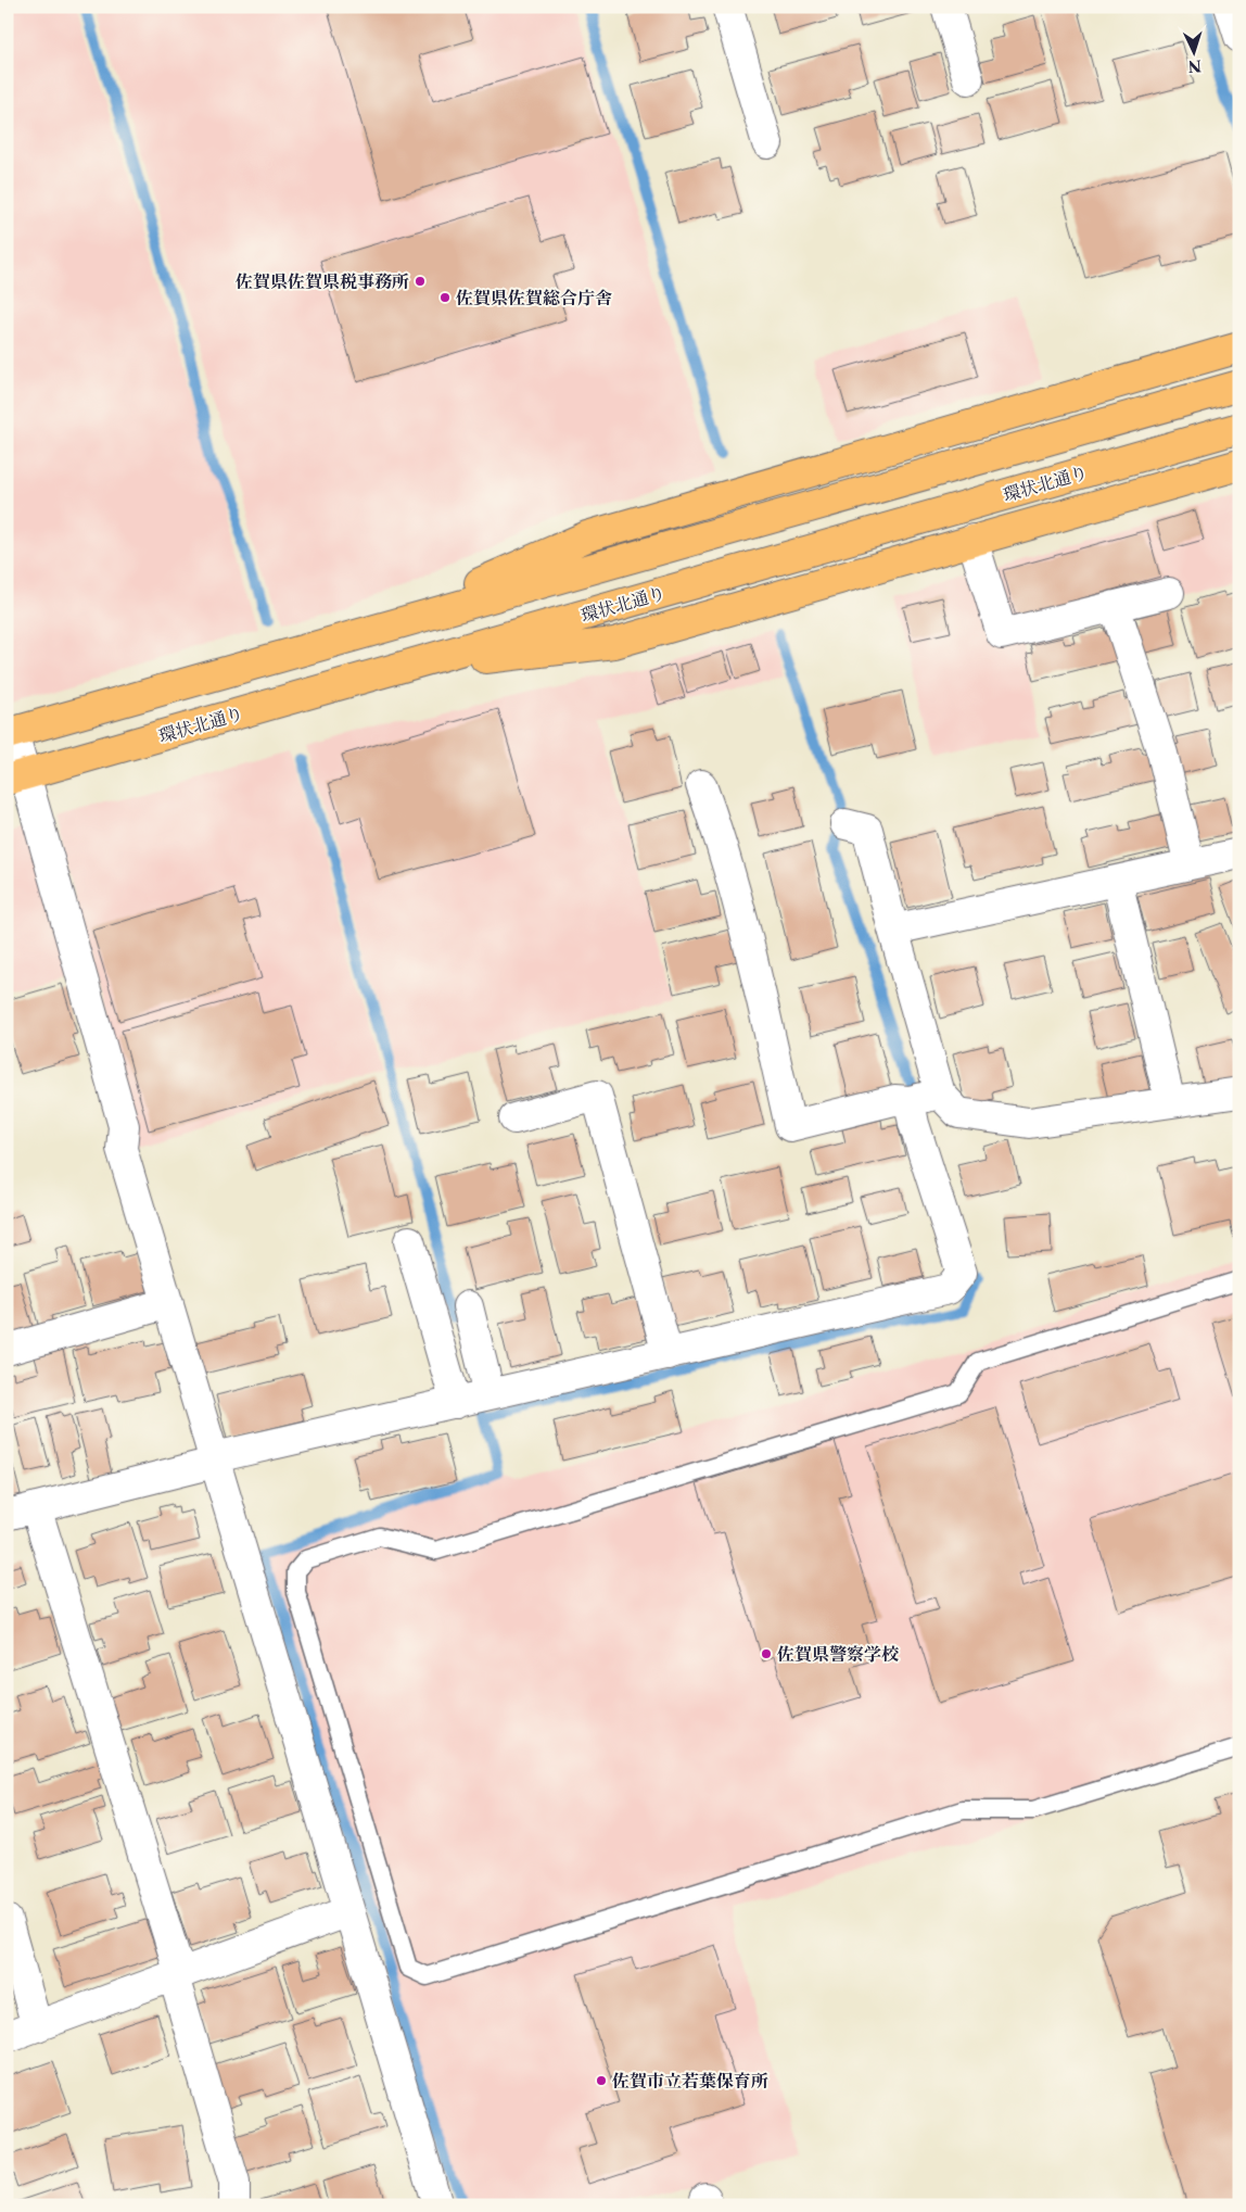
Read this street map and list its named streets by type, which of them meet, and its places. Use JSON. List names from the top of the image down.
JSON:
{
  "streets": {
    "highway": ["環状北通り"]
  },
  "places": [
    "佐賀県佐賀県税事務所",
    "佐賀県佐賀総合庁舎",
    "佐賀県警察学校",
    "佐賀市立若葉保育所"
  ],
  "north": "bottom"
}
